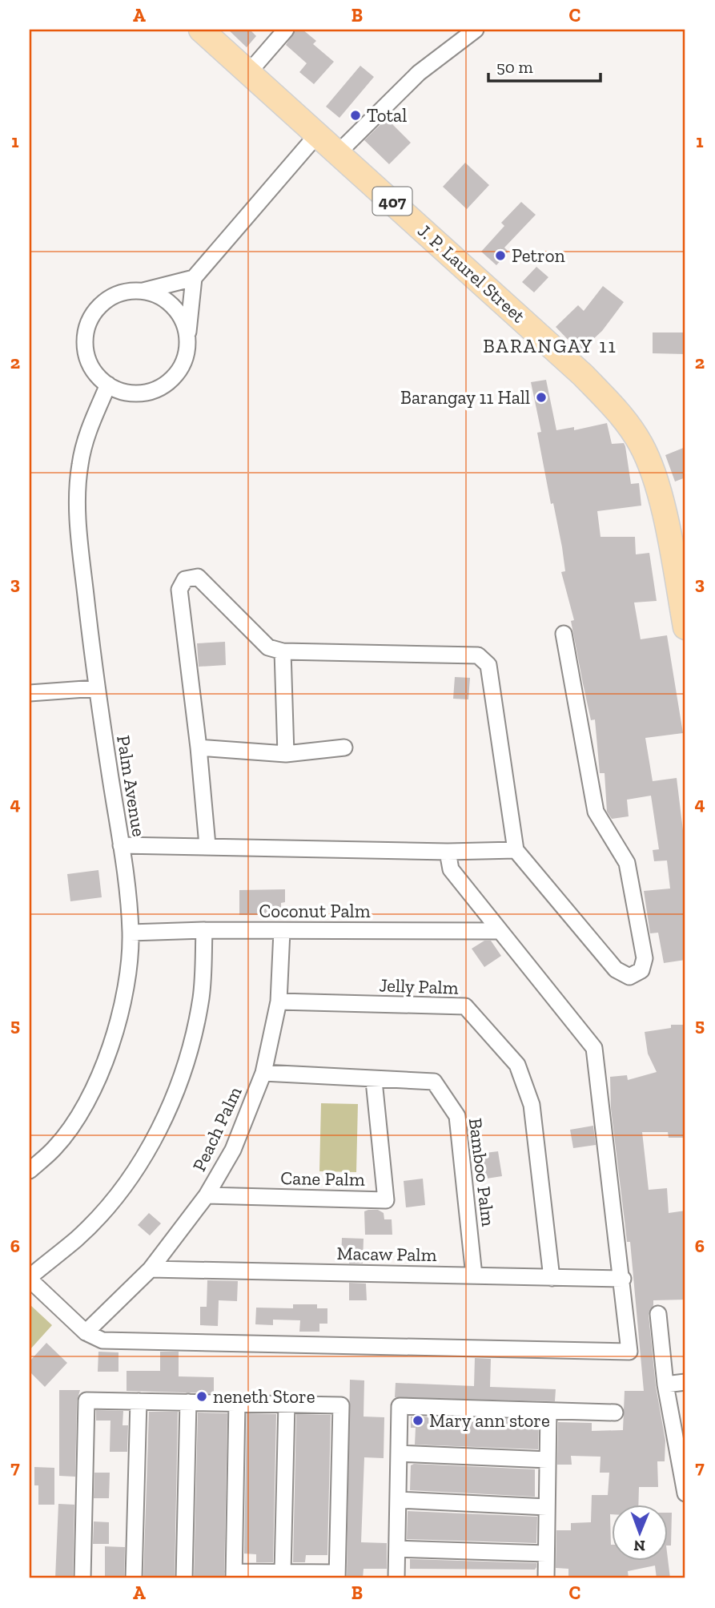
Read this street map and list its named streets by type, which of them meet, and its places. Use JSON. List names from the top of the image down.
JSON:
{
  "streets": {
    "main road": ["407", "J. P. Laurel Street"],
    "street": [
      "Palm Avenue",
      "Coconut Palm",
      "Jelly Palm",
      "Peach Palm",
      "Bamboo Palm",
      "Cane Palm",
      "Macaw Palm"
    ]
  },
  "crossings": [
    ["Palm Avenue", "Coconut Palm"],
    ["Coconut Palm", "Peach Palm"],
    ["Jelly Palm", "Peach Palm"],
    ["Jelly Palm", "Macaw Palm"],
    ["Peach Palm", "Bamboo Palm"],
    ["Peach Palm", "Cane Palm"],
    ["Peach Palm", "Macaw Palm"],
    ["Bamboo Palm", "Cane Palm"],
    ["Bamboo Palm", "Macaw Palm"]
  ],
  "districts": ["BARANGAY 11"],
  "places": [
    "Total",
    "Petron",
    "Barangay 11 Hall",
    "neneth Store",
    "Mary ann store"
  ],
  "scale_bar": "50 m",
  "north": "bottom",
  "grid": {
    "columns": ["A", "B", "C"],
    "rows": [
      "1",
      "2",
      "3",
      "4",
      "5",
      "6",
      "7"
    ]
  }
}
